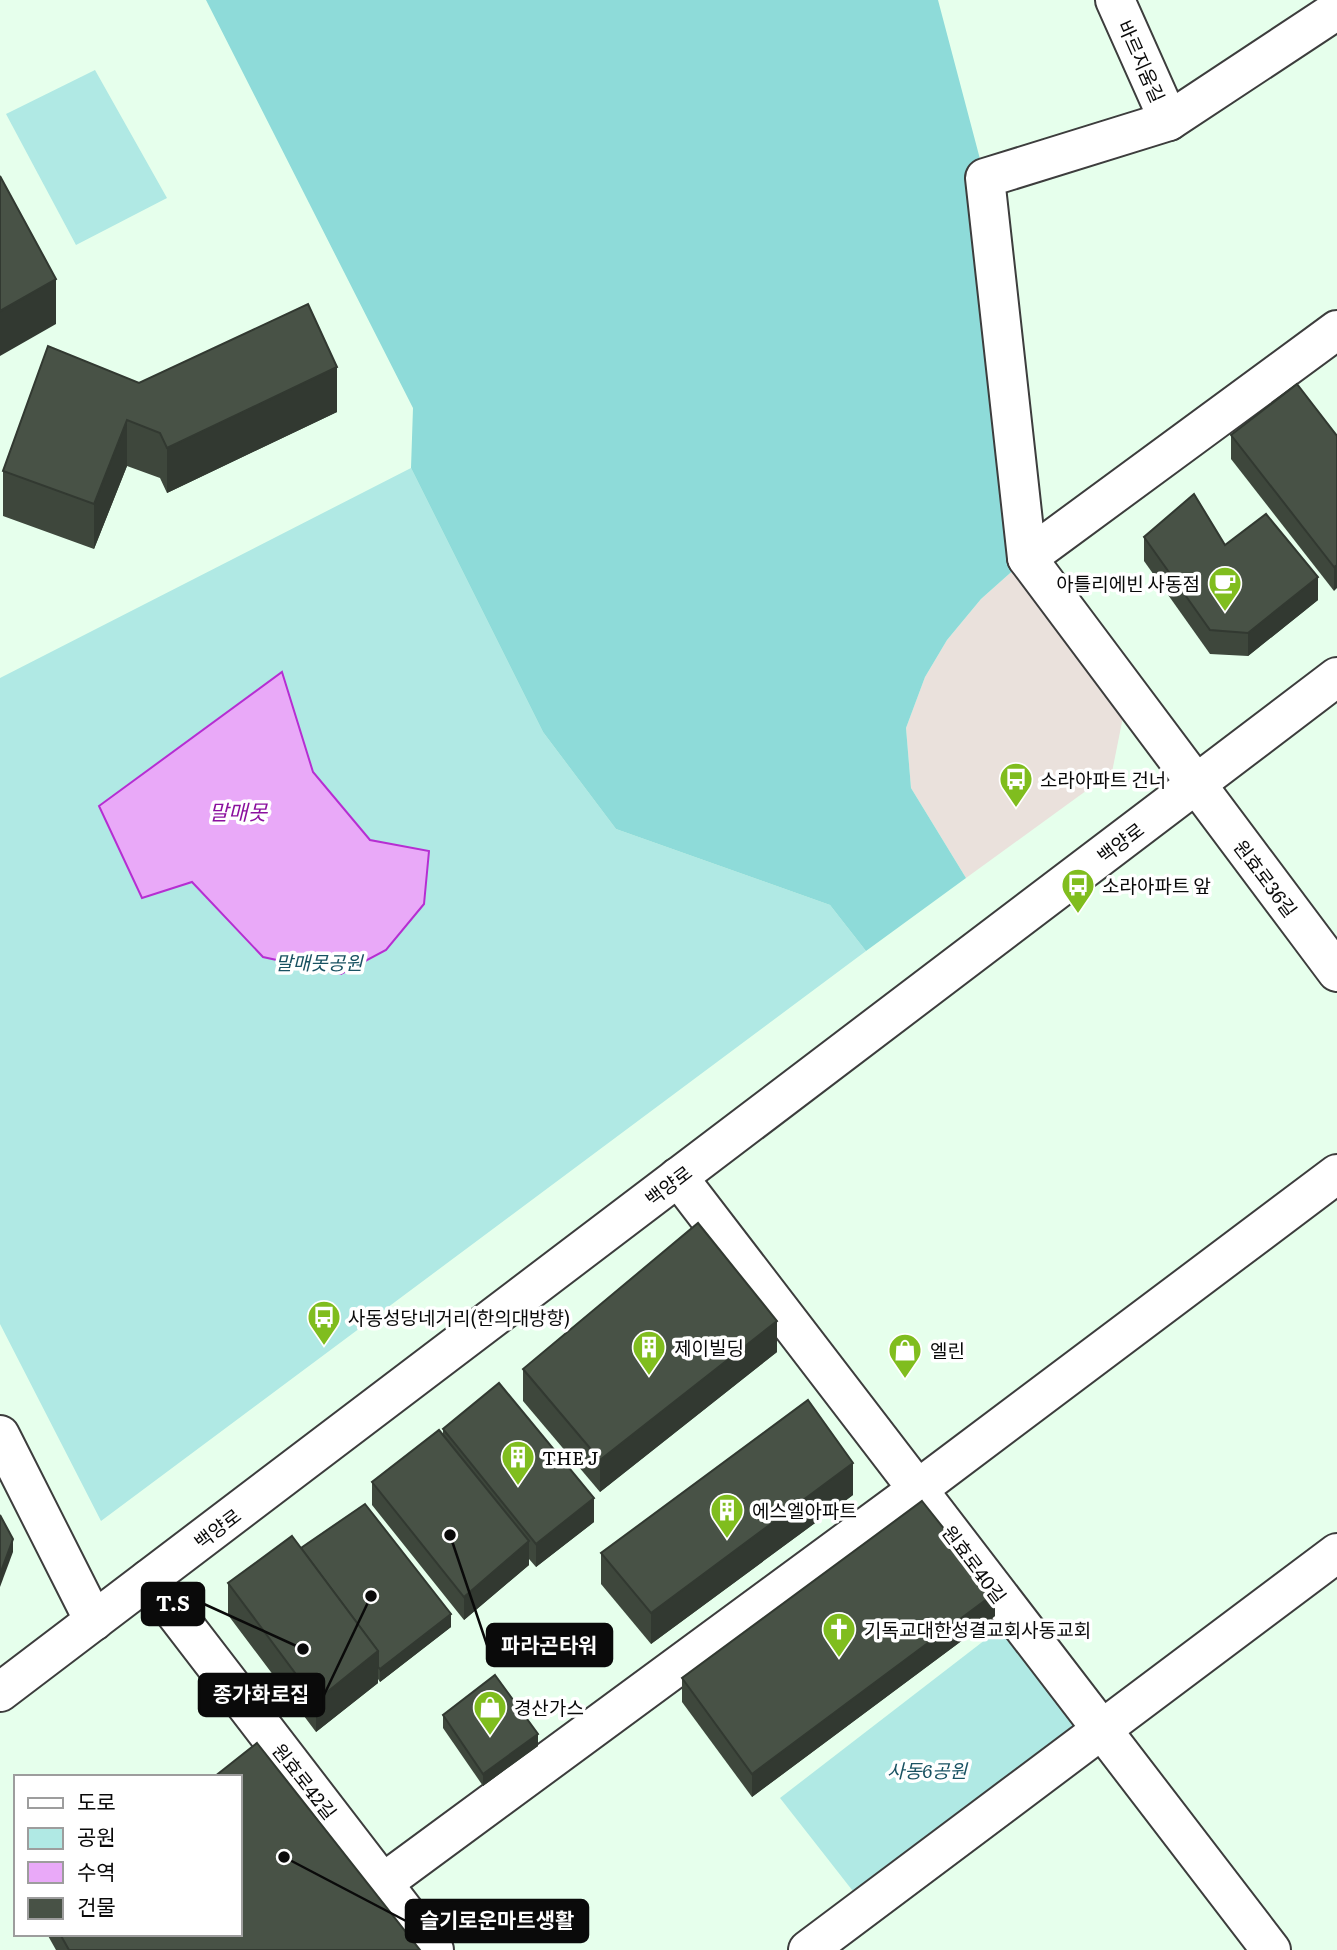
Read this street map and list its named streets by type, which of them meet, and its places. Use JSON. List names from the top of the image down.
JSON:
{
  "streets": {
    "street": [
      "바르지움길",
      "백양로",
      "원효로36길",
      "원효로40길",
      "원효로42길"
    ]
  },
  "crossings": [
    ["백양로", "원효로36길"],
    ["백양로", "원효로40길"],
    ["백양로", "원효로42길"]
  ],
  "water": ["말매못"],
  "parks": ["말매못공원", "사동6공원"],
  "places": {
    "cafe": ["아틀리에빈 사동점"],
    "bus stop": ["소라아파트 건너", "소라아파트 앞", "사동성당네거리(한의대방향)"],
    "building": ["제이빌딩", "THE J", "에스엘아파트"],
    "shop": ["엘린", "경산가스"],
    "other": [
      "파라곤타워",
      "종가화로집",
      "T.S",
      "슬기로운마트생활"
    ],
    "church": ["기독교대한성결교회사동교회"]
  },
  "legend": [
    "도로",
    "공원",
    "수역",
    "건물"
  ]
}
